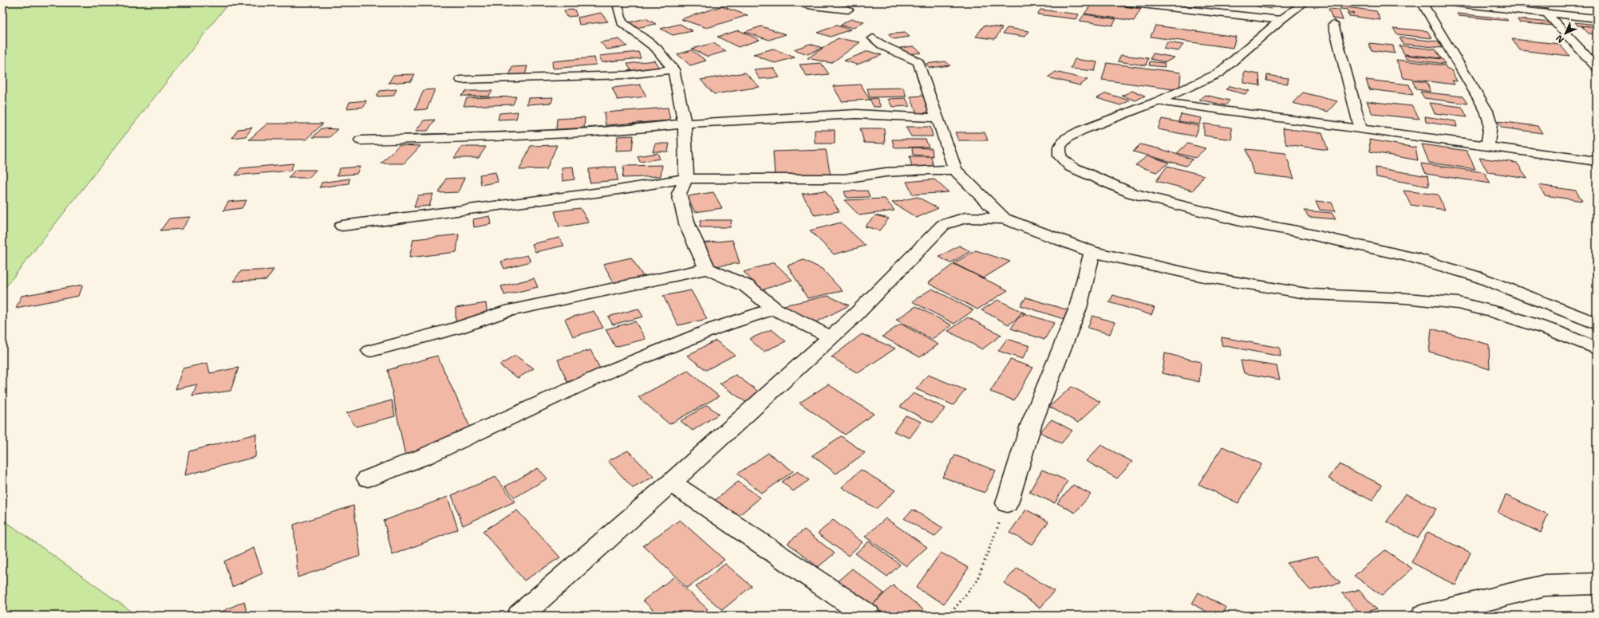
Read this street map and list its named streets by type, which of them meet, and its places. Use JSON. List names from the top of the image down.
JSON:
{
  "north": "bottom left"
}
